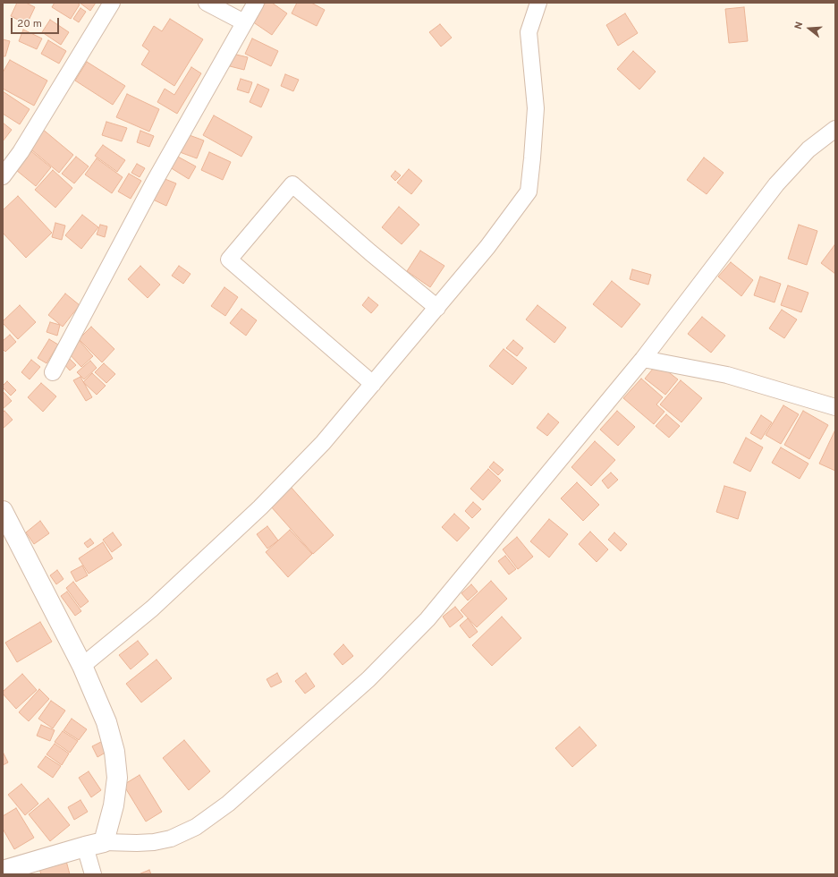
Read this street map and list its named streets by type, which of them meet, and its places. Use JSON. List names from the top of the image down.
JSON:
{
  "scale_bar": "20 m",
  "north": "left"
}
